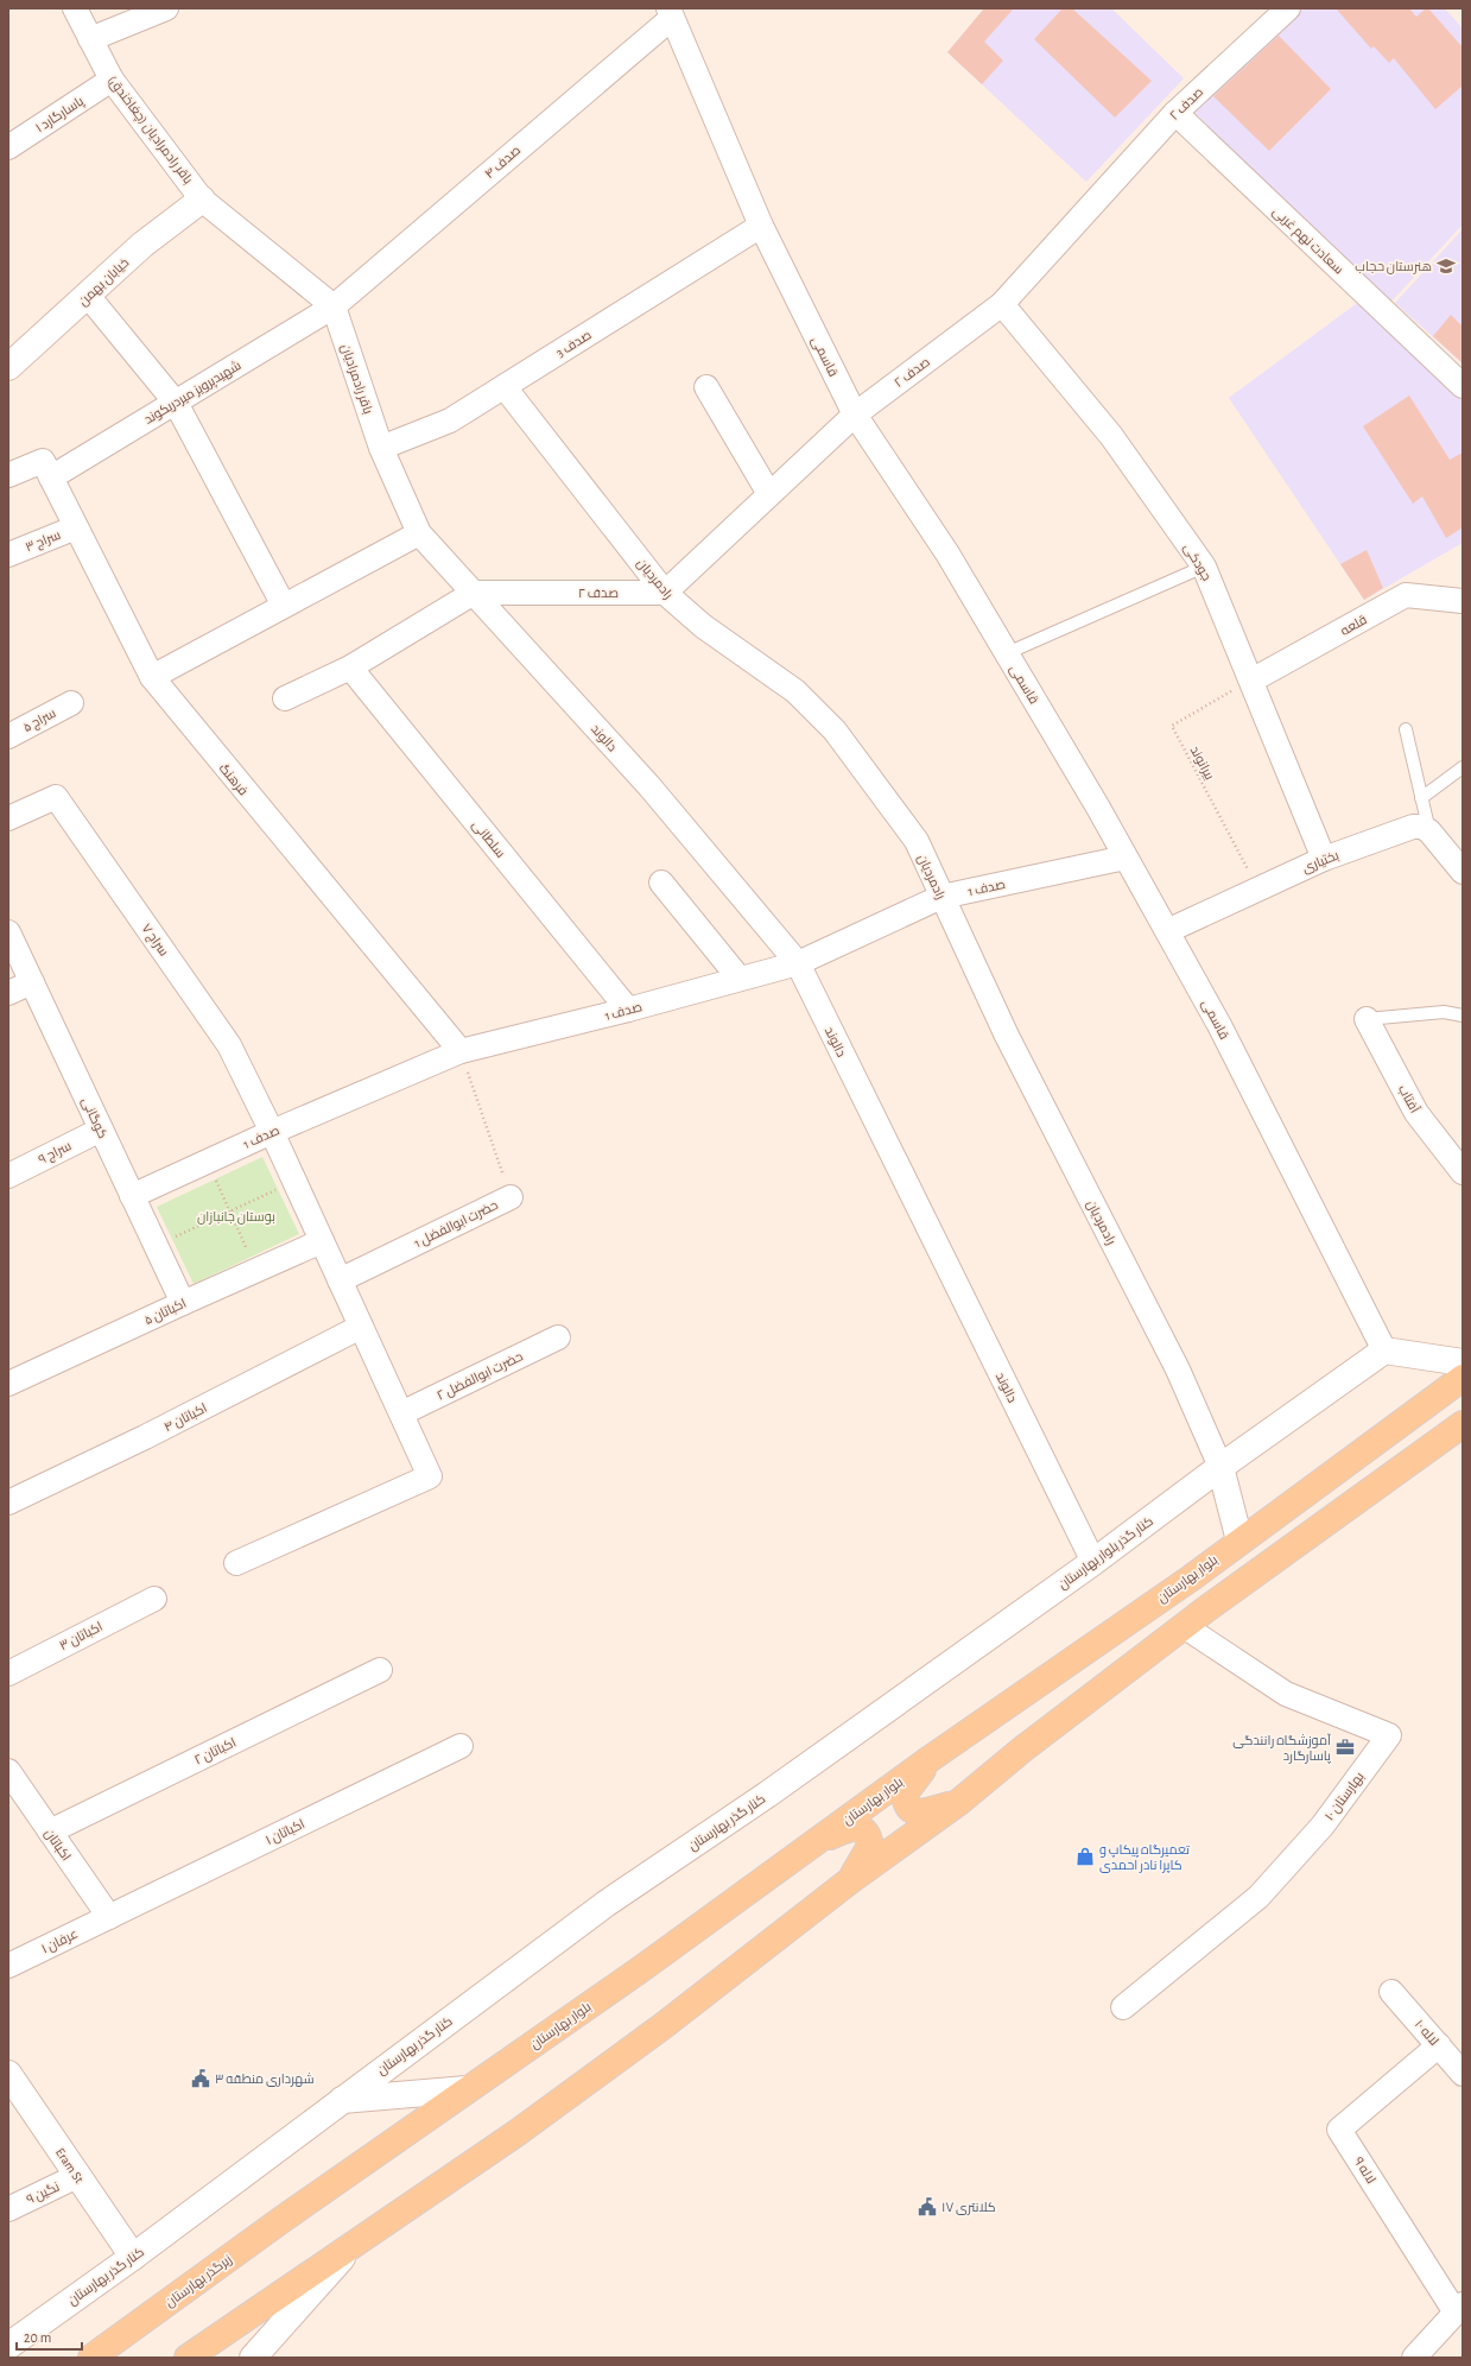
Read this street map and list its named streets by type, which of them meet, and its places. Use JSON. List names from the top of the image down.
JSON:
{
  "streets": {
    "main road": [
      "خیابان بهمن",
      "کنار گذر بلوار بهارستان",
      "بلوار بهارستان",
      "کنار گذر بهارستان",
      "Eram St",
      "زیرگذر بهارستان"
    ],
    "street": [
      "صدف ۲",
      "پاسارگارد ۱",
      "باقر رادمرادیان (چغاخندق)",
      "صدف ۴",
      "سعادت نهم غربی",
      "صدف 3",
      "قاسمی",
      "باقر رادمرادیان",
      "شهیدپرویز میردریکوند",
      "سراج ۳",
      "جودکی",
      "رادمردیان",
      "قلعه",
      "سراج ۵",
      "دالوند",
      "فرهنگ",
      "سلطانی",
      "بختیاری",
      "صدف 1",
      "سراج ۷",
      "آفتاب",
      "کوگانی",
      "سراج ۹",
      "حضرت ابوالفضل 1",
      "اکباتان ۵",
      "حضرت ابوالفضل ۲",
      "اکباتان ۴",
      "اکباتان ۳",
      "اکباتان ۲",
      "بهارستان ۱۰",
      "اکباتان ۱",
      "اکباتان",
      "عرفان ۱",
      "لاله ۱۰",
      "لاله ۹",
      "نگین ۹"
    ],
    "path": ["بیرانوند"]
  },
  "crossings": [
    ["صدف ۲", "سعادت نهم غربی"],
    ["صدف ۲", "قاسمی"],
    ["صدف ۲", "باقر رادمرادیان"],
    ["صدف ۲", "جودکی"],
    ["صدف ۲", "رادمردیان"],
    ["صدف ۲", "دالوند"],
    ["پاسارگارد ۱", "باقر رادمرادیان (چغاخندق)"],
    ["باقر رادمرادیان (چغاخندق)", "خیابان بهمن"],
    ["صدف ۴", "قاسمی"],
    ["صدف ۴", "باقر رادمرادیان"],
    ["صدف ۴", "شهیدپرویز میردریکوند"],
    ["صدف 3", "قاسمی"],
    ["صدف 3", "باقر رادمرادیان"],
    ["صدف 3", "رادمردیان"],
    ["قاسمی", "بختیاری"],
    ["قاسمی", "صدف 1"],
    ["قاسمی", "کنار گذر بلوار بهارستان"],
    ["باقر رادمرادیان", "شهیدپرویز میردریکوند"],
    ["باقر رادمرادیان", "دالوند"],
    ["شهیدپرویز میردریکوند", "فرهنگ"],
    ["سراج ۳", "فرهنگ"],
    ["جودکی", "قلعه"],
    ["جودکی", "بیرانوند"],
    ["جودکی", "بختیاری"],
    ["رادمردیان", "صدف 1"],
    ["رادمردیان", "کنار گذر بلوار بهارستان"],
    ["قلعه", "بیرانوند"],
    ["دالوند", "صدف 1"],
    ["دالوند", "کنار گذر بلوار بهارستان"],
    ["بیرانوند", "بختیاری"],
    ["فرهنگ", "صدف 1"],
    ["فرهنگ", "حضرت ابوالفضل 1"],
    ["سلطانی", "صدف 1"],
    ["صدف 1", "سراج ۷"],
    ["صدف 1", "کوگانی"],
    ["صدف 1", "حضرت ابوالفضل 1"],
    ["کوگانی", "سراج ۹"],
    ["کوگانی", "اکباتان ۵"],
    ["کنار گذر بلوار بهارستان", "کنار گذر بهارستان"],
    ["بلوار بهارستان", "زیرگذر بهارستان"],
    ["اکباتان ۲", "اکباتان"],
    ["کنار گذر بهارستان", "Eram St"],
    ["اکباتان ۱", "اکباتان"],
    ["اکباتان ۱", "عرفان ۱"],
    ["اکباتان", "عرفان ۱"],
    ["لاله ۱۰", "لاله ۹"],
    ["Eram St", "نگین ۹"]
  ],
  "parks": ["بوستان جانبازان"],
  "places": {
    "school or university": ["هنرستان حجاب"],
    "office": ["آموزشگاه رانندگی پاسارگارد"],
    "shop": ["تعمیرگاه پیکاپ و کاپرا نادر احمدی"],
    "public building": ["شهرداری منطقه ۳", "کلانتری ۱۷"]
  },
  "scale_bar": "20 m"
}
